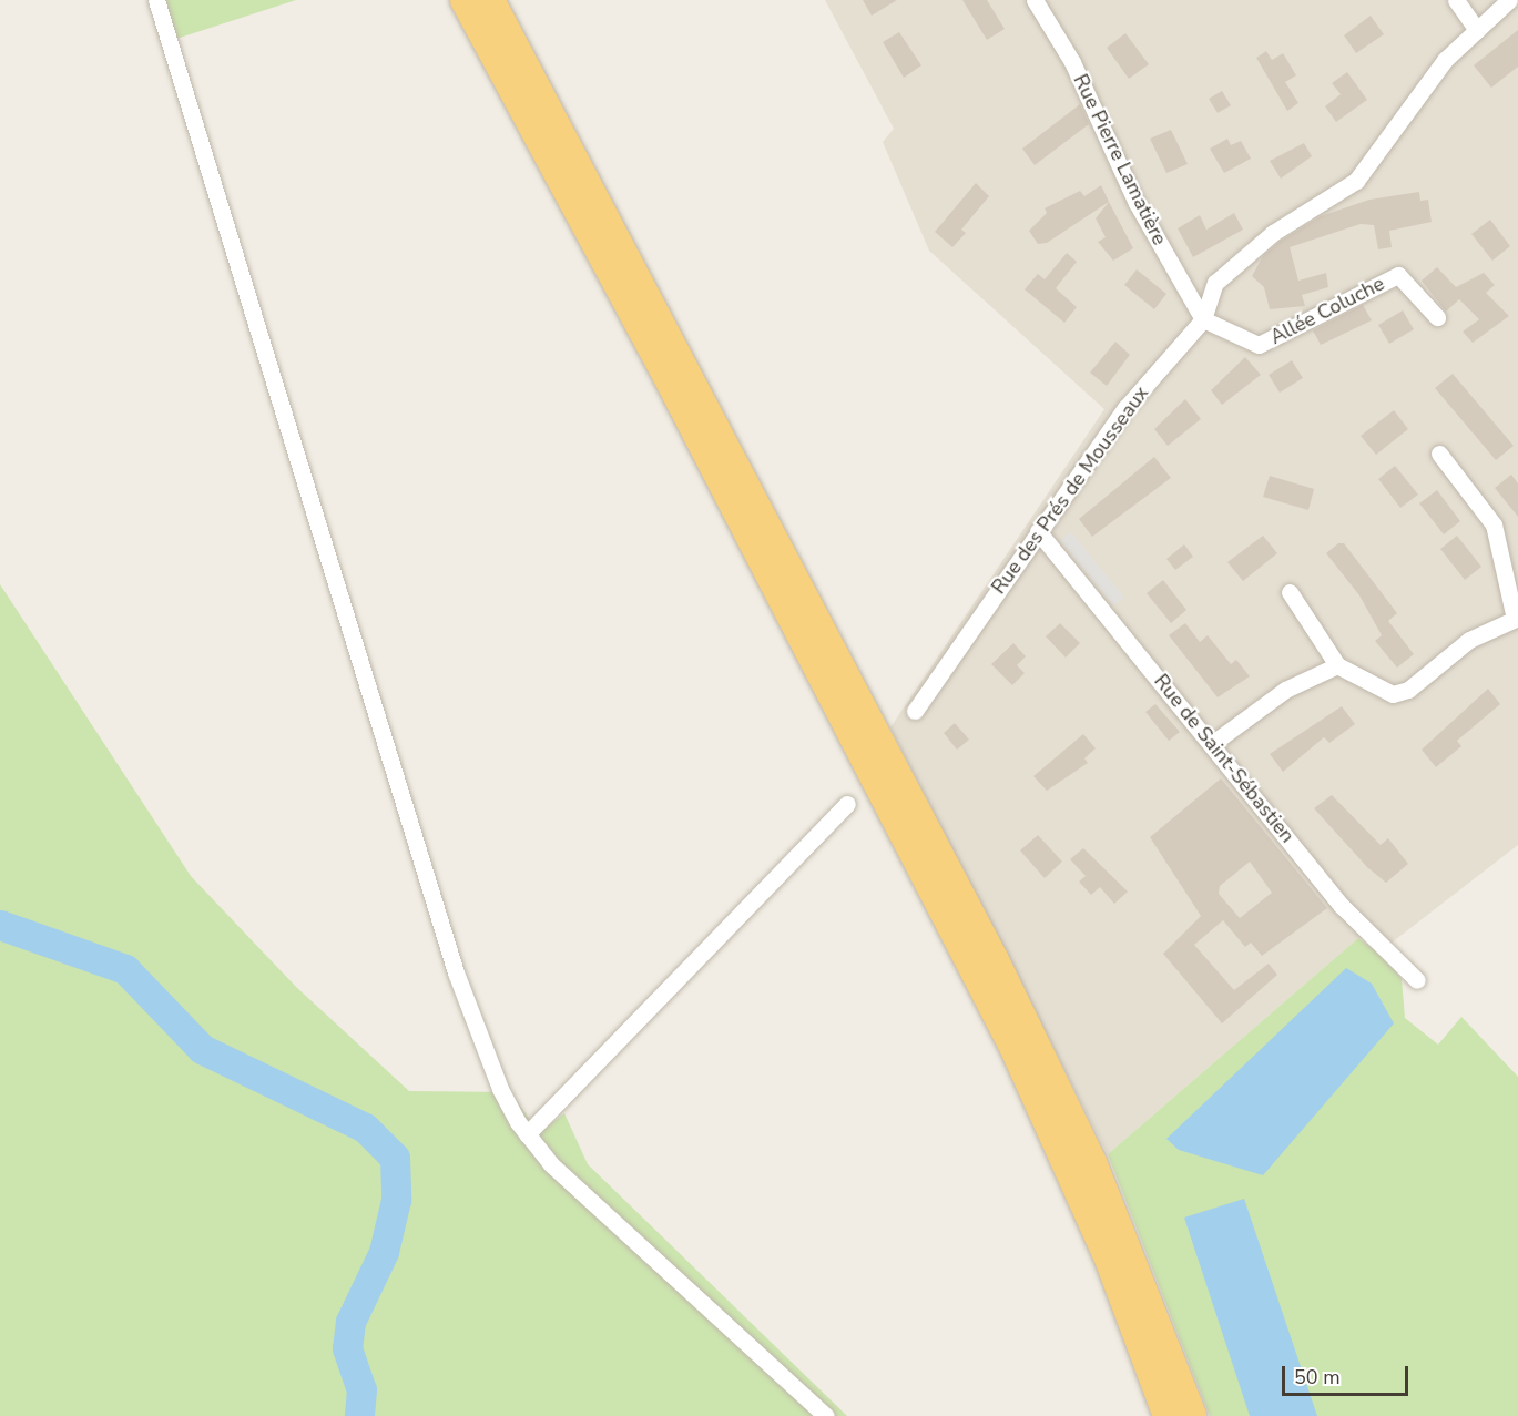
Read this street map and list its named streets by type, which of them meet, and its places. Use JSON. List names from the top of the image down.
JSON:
{
  "streets": {
    "street": [
      "Rue Pierre Lamatière",
      "Allée Coluche",
      "Rue des Prés de Mousseaux",
      "Rue de Saint-Sébastien"
    ]
  },
  "crossings": [
    ["Rue Pierre Lamatière", "Allée Coluche"],
    ["Rue Pierre Lamatière", "Rue des Prés de Mousseaux"],
    ["Allée Coluche", "Rue des Prés de Mousseaux"],
    ["Rue des Prés de Mousseaux", "Rue de Saint-Sébastien"]
  ],
  "scale_bar": "50 m"
}
